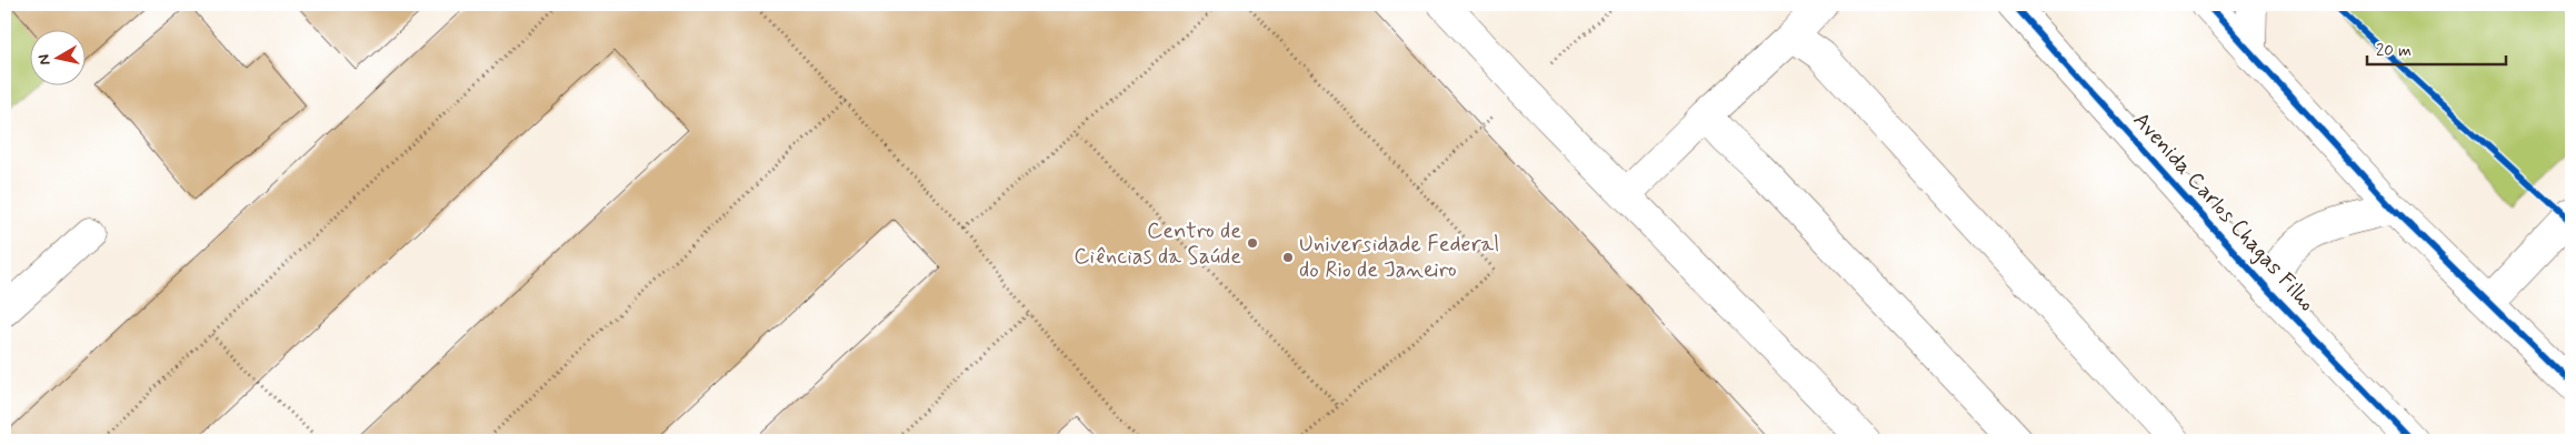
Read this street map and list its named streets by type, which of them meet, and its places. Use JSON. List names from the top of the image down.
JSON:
{
  "streets": {
    "street": ["Avenida Carlos Chagas Filho"]
  },
  "places": ["Centro de Ciências da Saúde", "Universidade Federal do Rio de Janeiro"],
  "scale_bar": "20 m",
  "north": "left"
}
